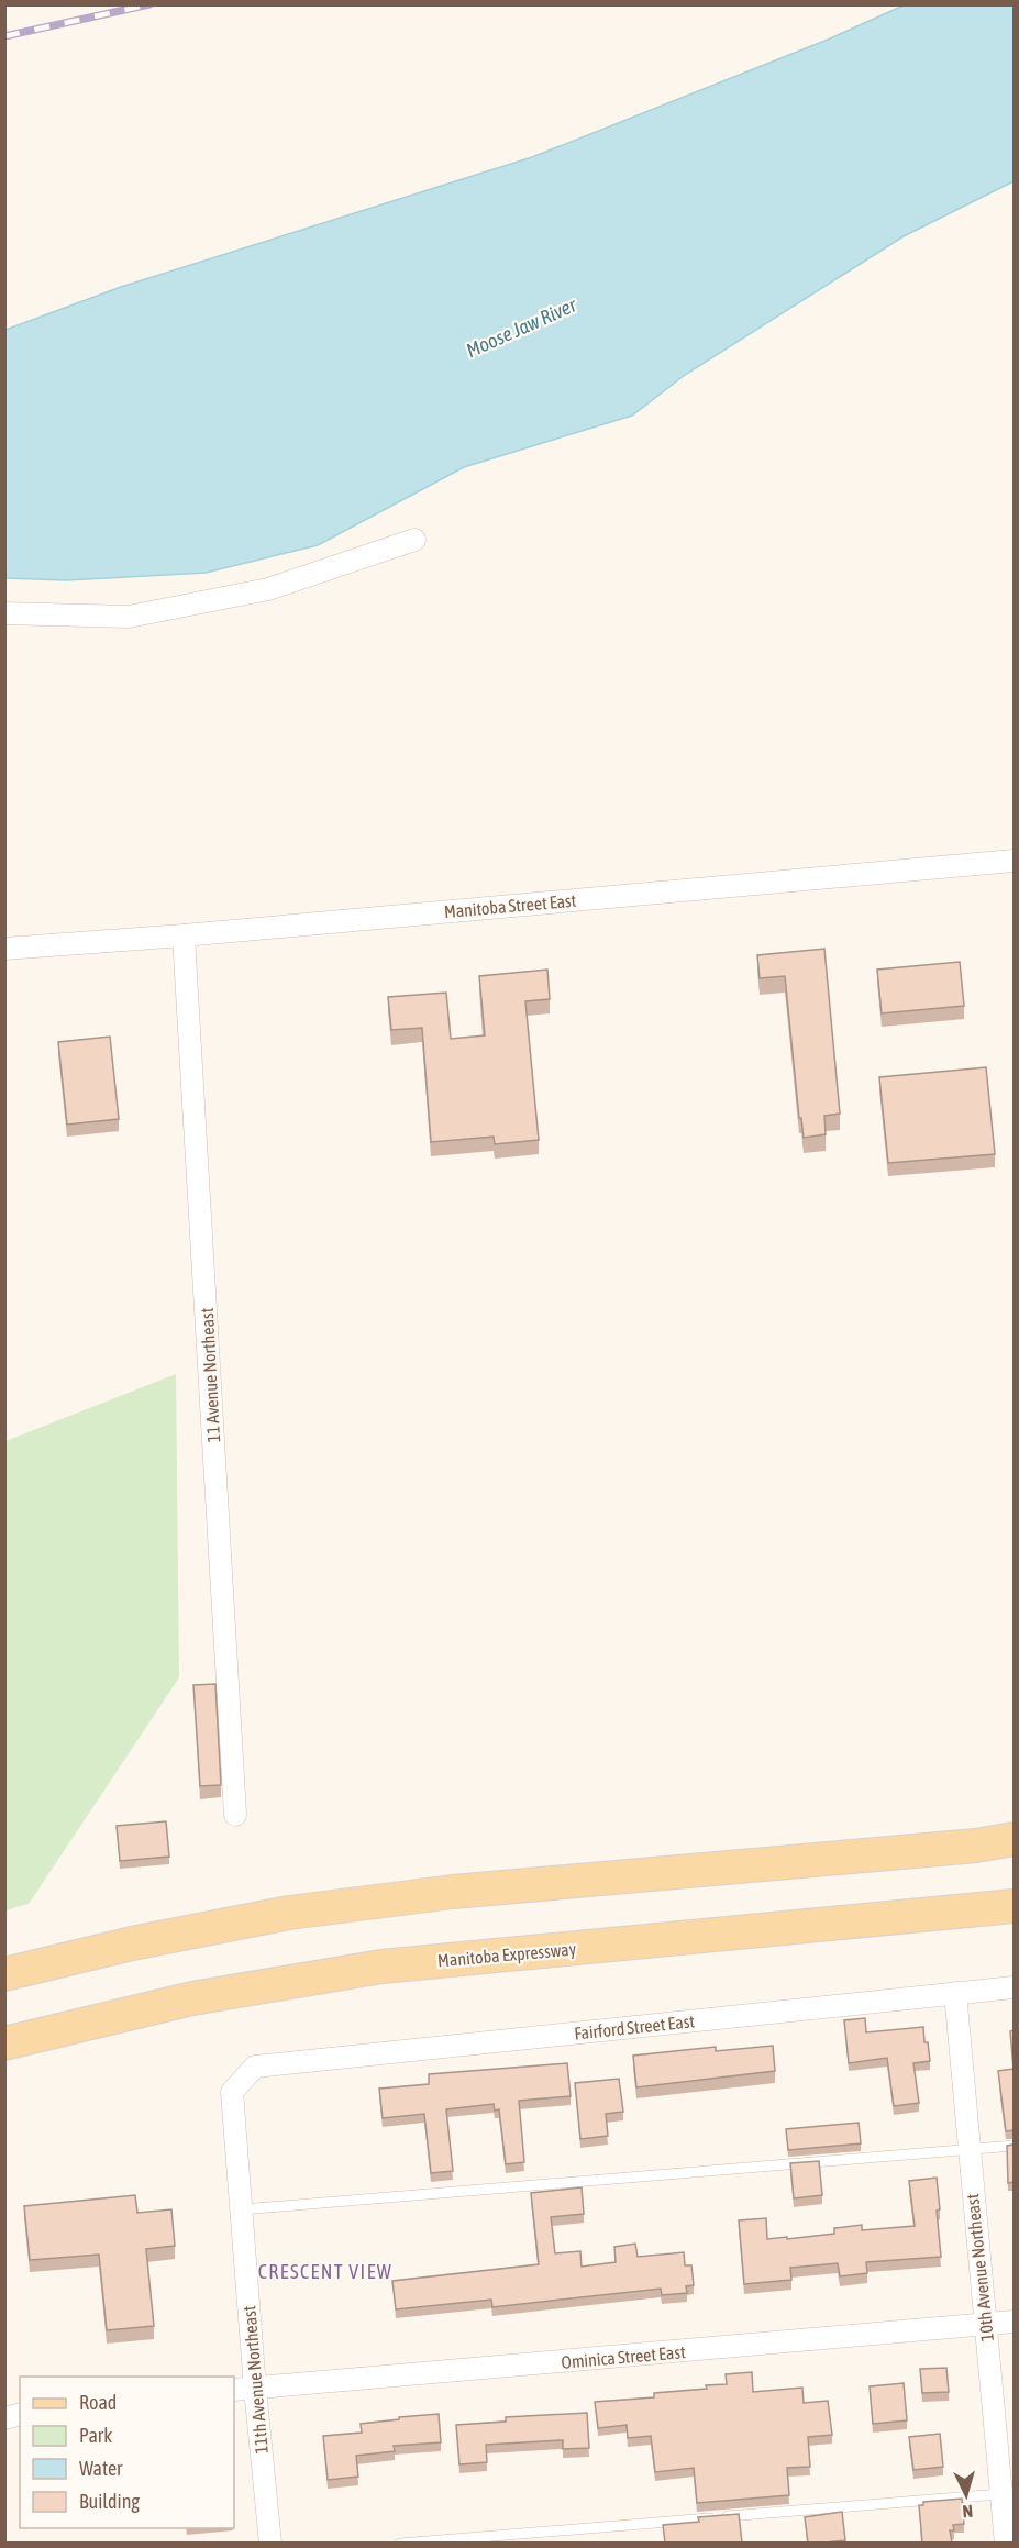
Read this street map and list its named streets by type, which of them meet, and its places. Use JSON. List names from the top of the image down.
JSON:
{
  "streets": {
    "main road": ["Manitoba Expressway"],
    "street": [
      "Manitoba Street East",
      "11 Avenue Northeast",
      "Fairford Street East",
      "10th Avenue Northeast",
      "Ominica Street East",
      "11th Avenue Northeast"
    ]
  },
  "crossings": [
    ["Manitoba Street East", "11 Avenue Northeast"],
    ["Fairford Street East", "10th Avenue Northeast"],
    ["Fairford Street East", "11th Avenue Northeast"],
    ["10th Avenue Northeast", "Ominica Street East"],
    ["Ominica Street East", "11th Avenue Northeast"]
  ],
  "districts": ["CRESCENT VIEW"],
  "water": ["Moose Jaw River"],
  "legend": [
    "Road",
    "Park",
    "Water",
    "Building"
  ],
  "north": "bottom"
}
